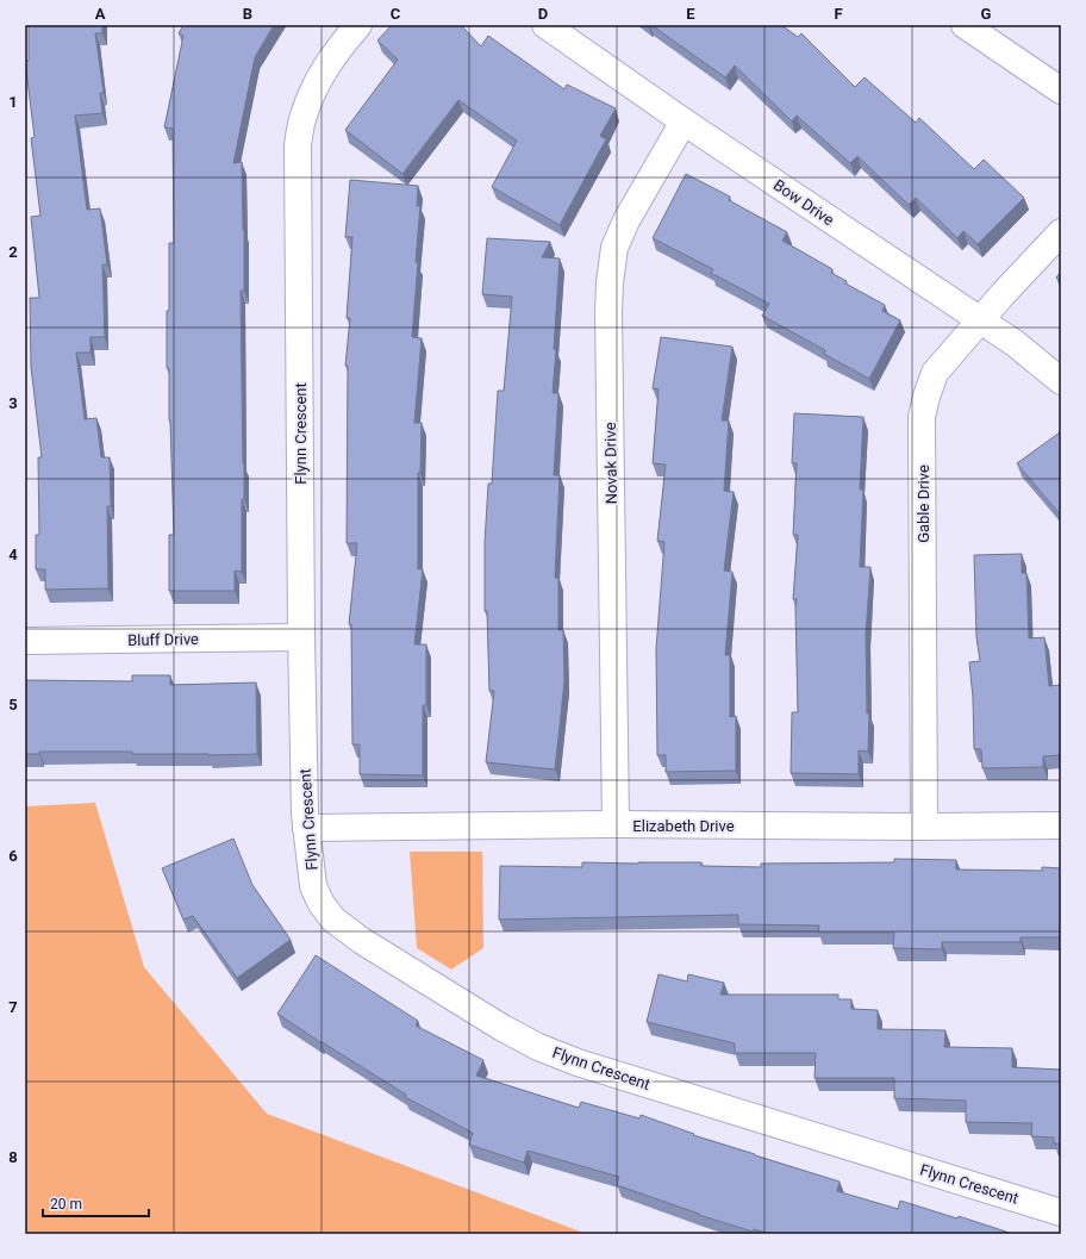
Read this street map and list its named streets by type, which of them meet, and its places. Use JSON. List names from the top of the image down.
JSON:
{
  "streets": {
    "street": [
      "Bow Drive",
      "Flynn Crescent",
      "Novak Drive",
      "Gable Drive",
      "Bluff Drive",
      "Elizabeth Drive"
    ]
  },
  "crossings": [
    ["Bow Drive", "Novak Drive"],
    ["Bow Drive", "Gable Drive"],
    ["Flynn Crescent", "Bluff Drive"],
    ["Flynn Crescent", "Elizabeth Drive"],
    ["Novak Drive", "Elizabeth Drive"],
    ["Gable Drive", "Elizabeth Drive"]
  ],
  "scale_bar": "20 m",
  "grid": {
    "columns": [
      "A",
      "B",
      "C",
      "D",
      "E",
      "F",
      "G"
    ],
    "rows": [
      "1",
      "2",
      "3",
      "4",
      "5",
      "6",
      "7",
      "8"
    ]
  }
}
